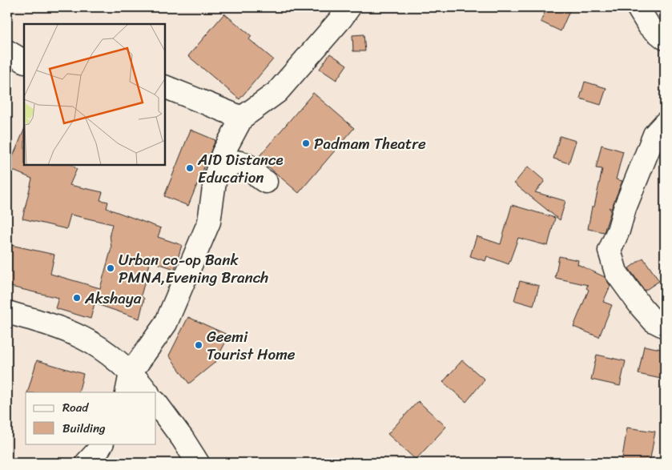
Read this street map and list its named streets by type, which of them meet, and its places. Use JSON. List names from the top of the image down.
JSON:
{
  "places": [
    "Padmam Theatre",
    "AID Distance Education",
    "Urban co-op Bank PMNA,Evening Branch",
    "Akshaya",
    "Geemi Tourist Home"
  ],
  "legend": ["Road", "Building"]
}
